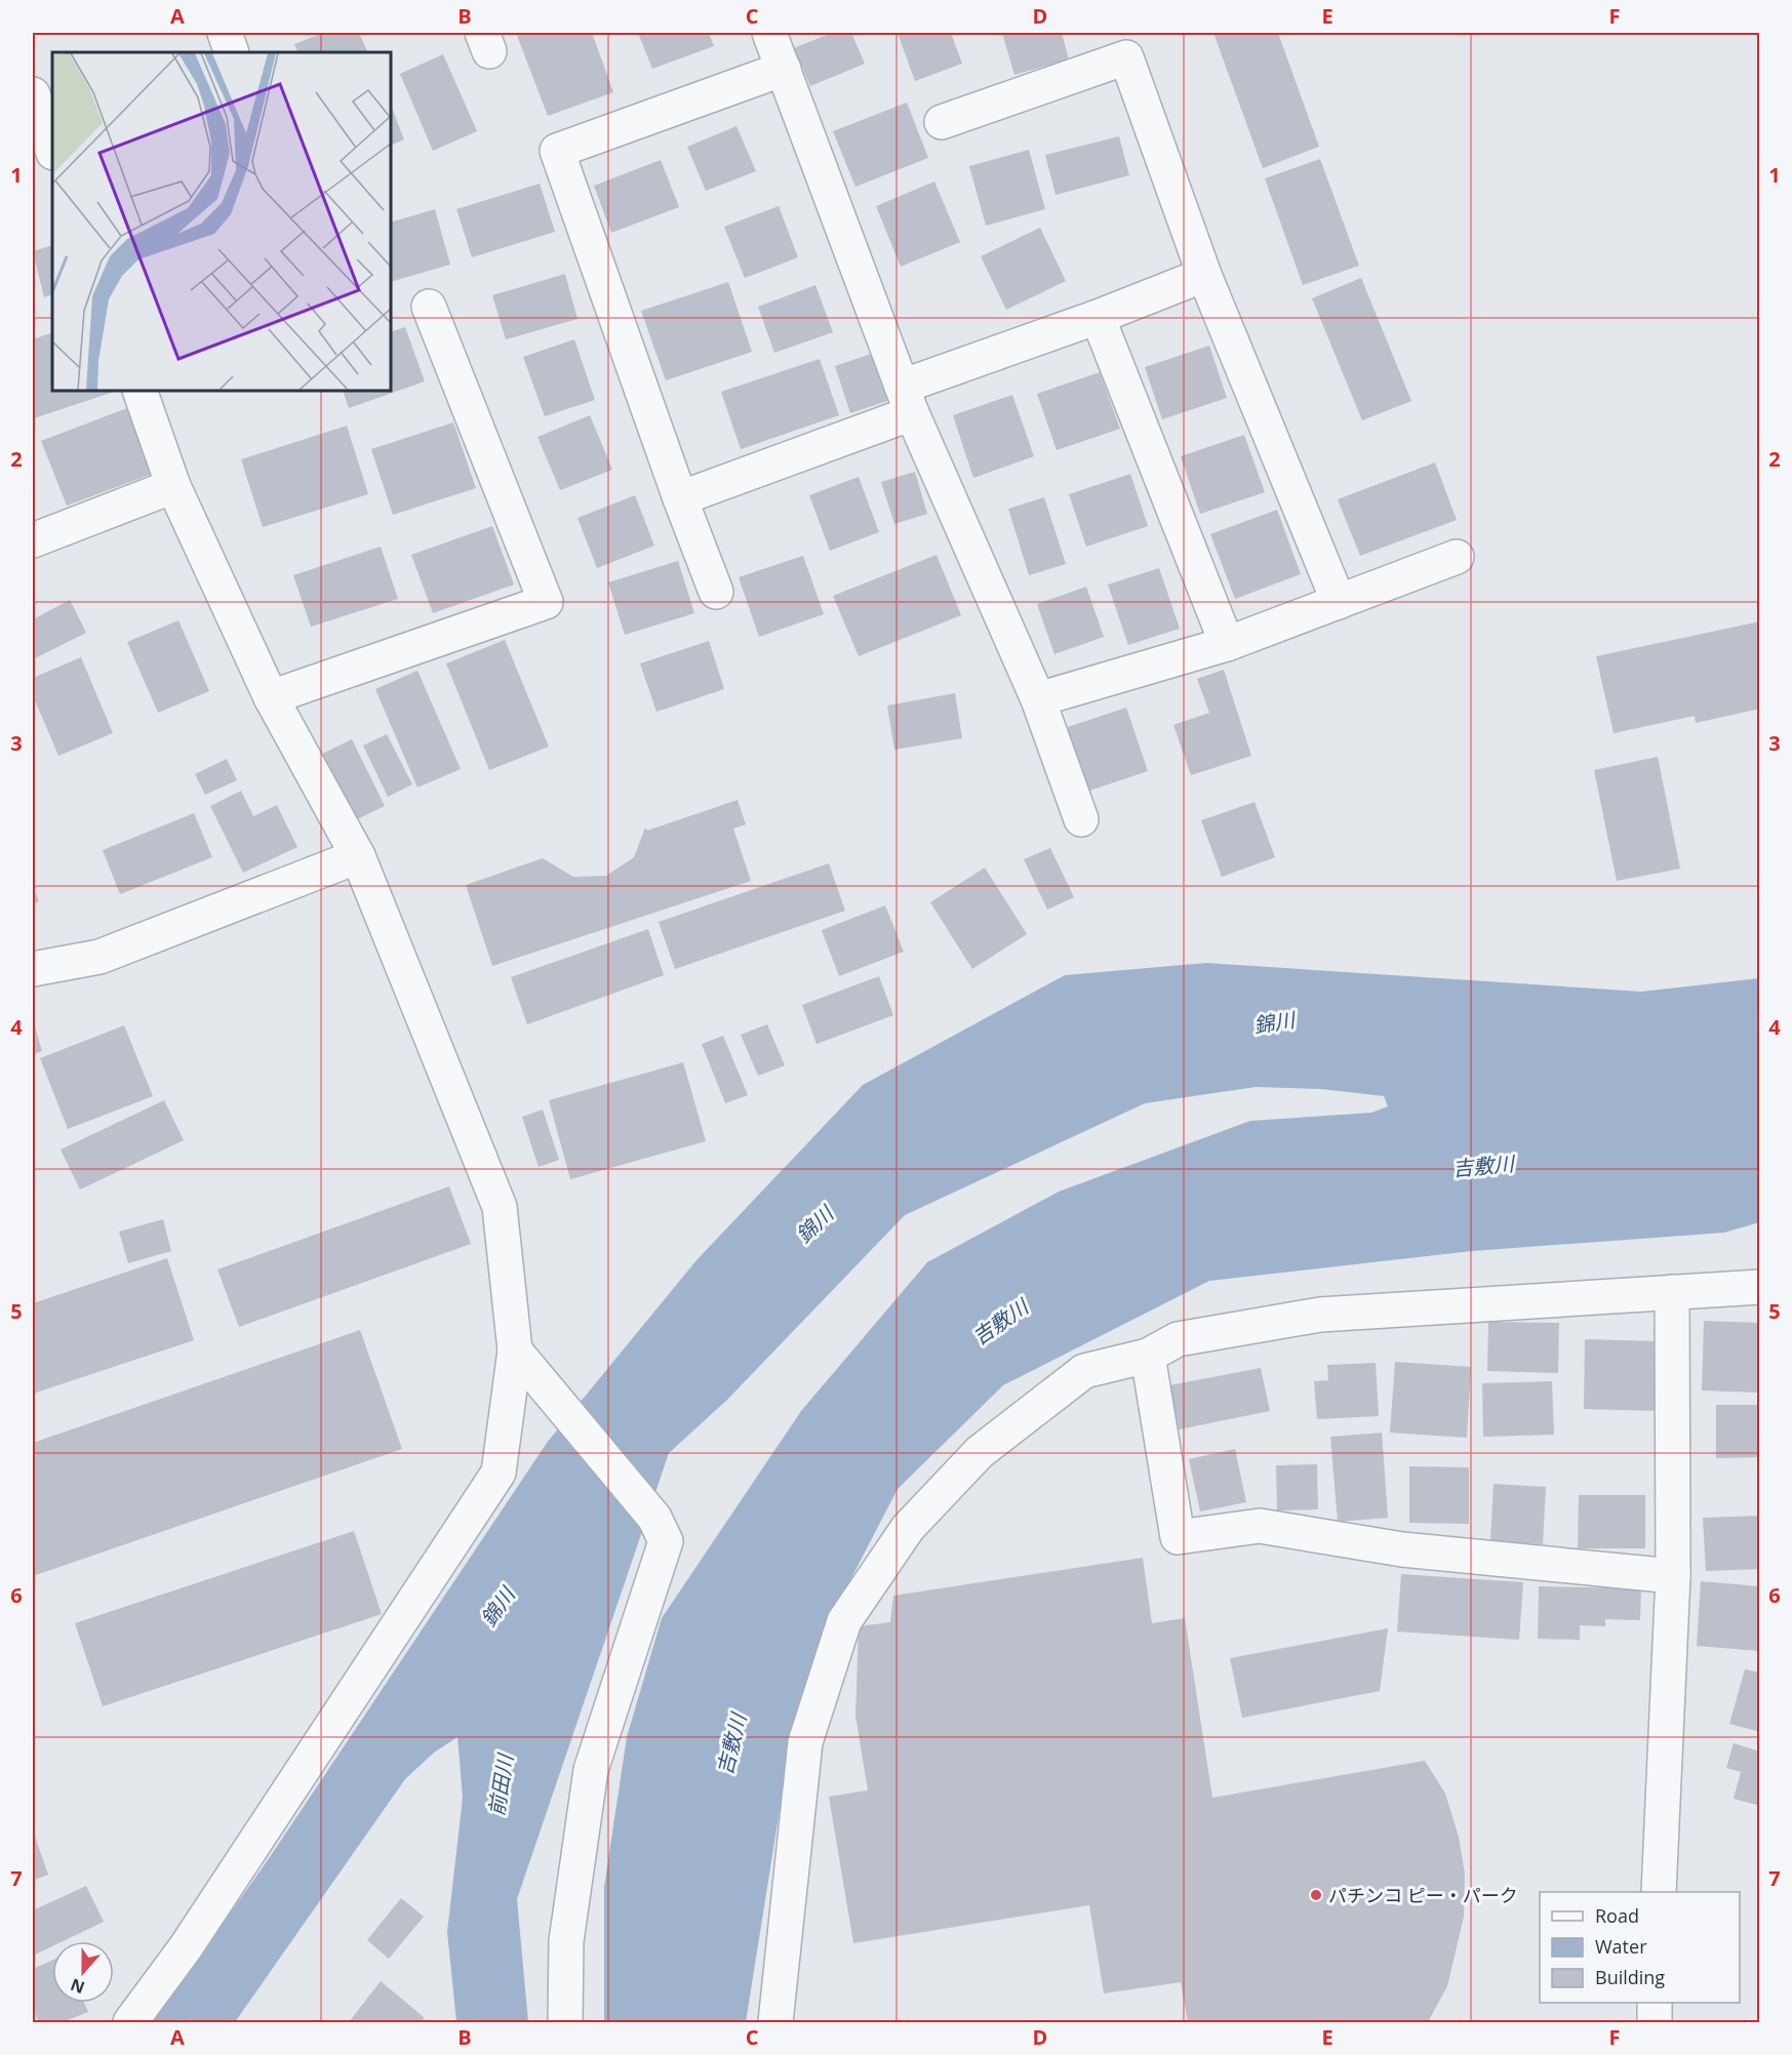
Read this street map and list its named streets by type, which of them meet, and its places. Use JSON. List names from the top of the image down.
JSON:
{
  "water": ["錦川", "吉敷川", "前田川"],
  "places": ["パチンコ ピー・パーク"],
  "legend": ["Road", "Water", "Building"],
  "north": "bottom",
  "grid": {
    "columns": [
      "A",
      "B",
      "C",
      "D",
      "E",
      "F"
    ],
    "rows": [
      "1",
      "2",
      "3",
      "4",
      "5",
      "6",
      "7"
    ]
  }
}
